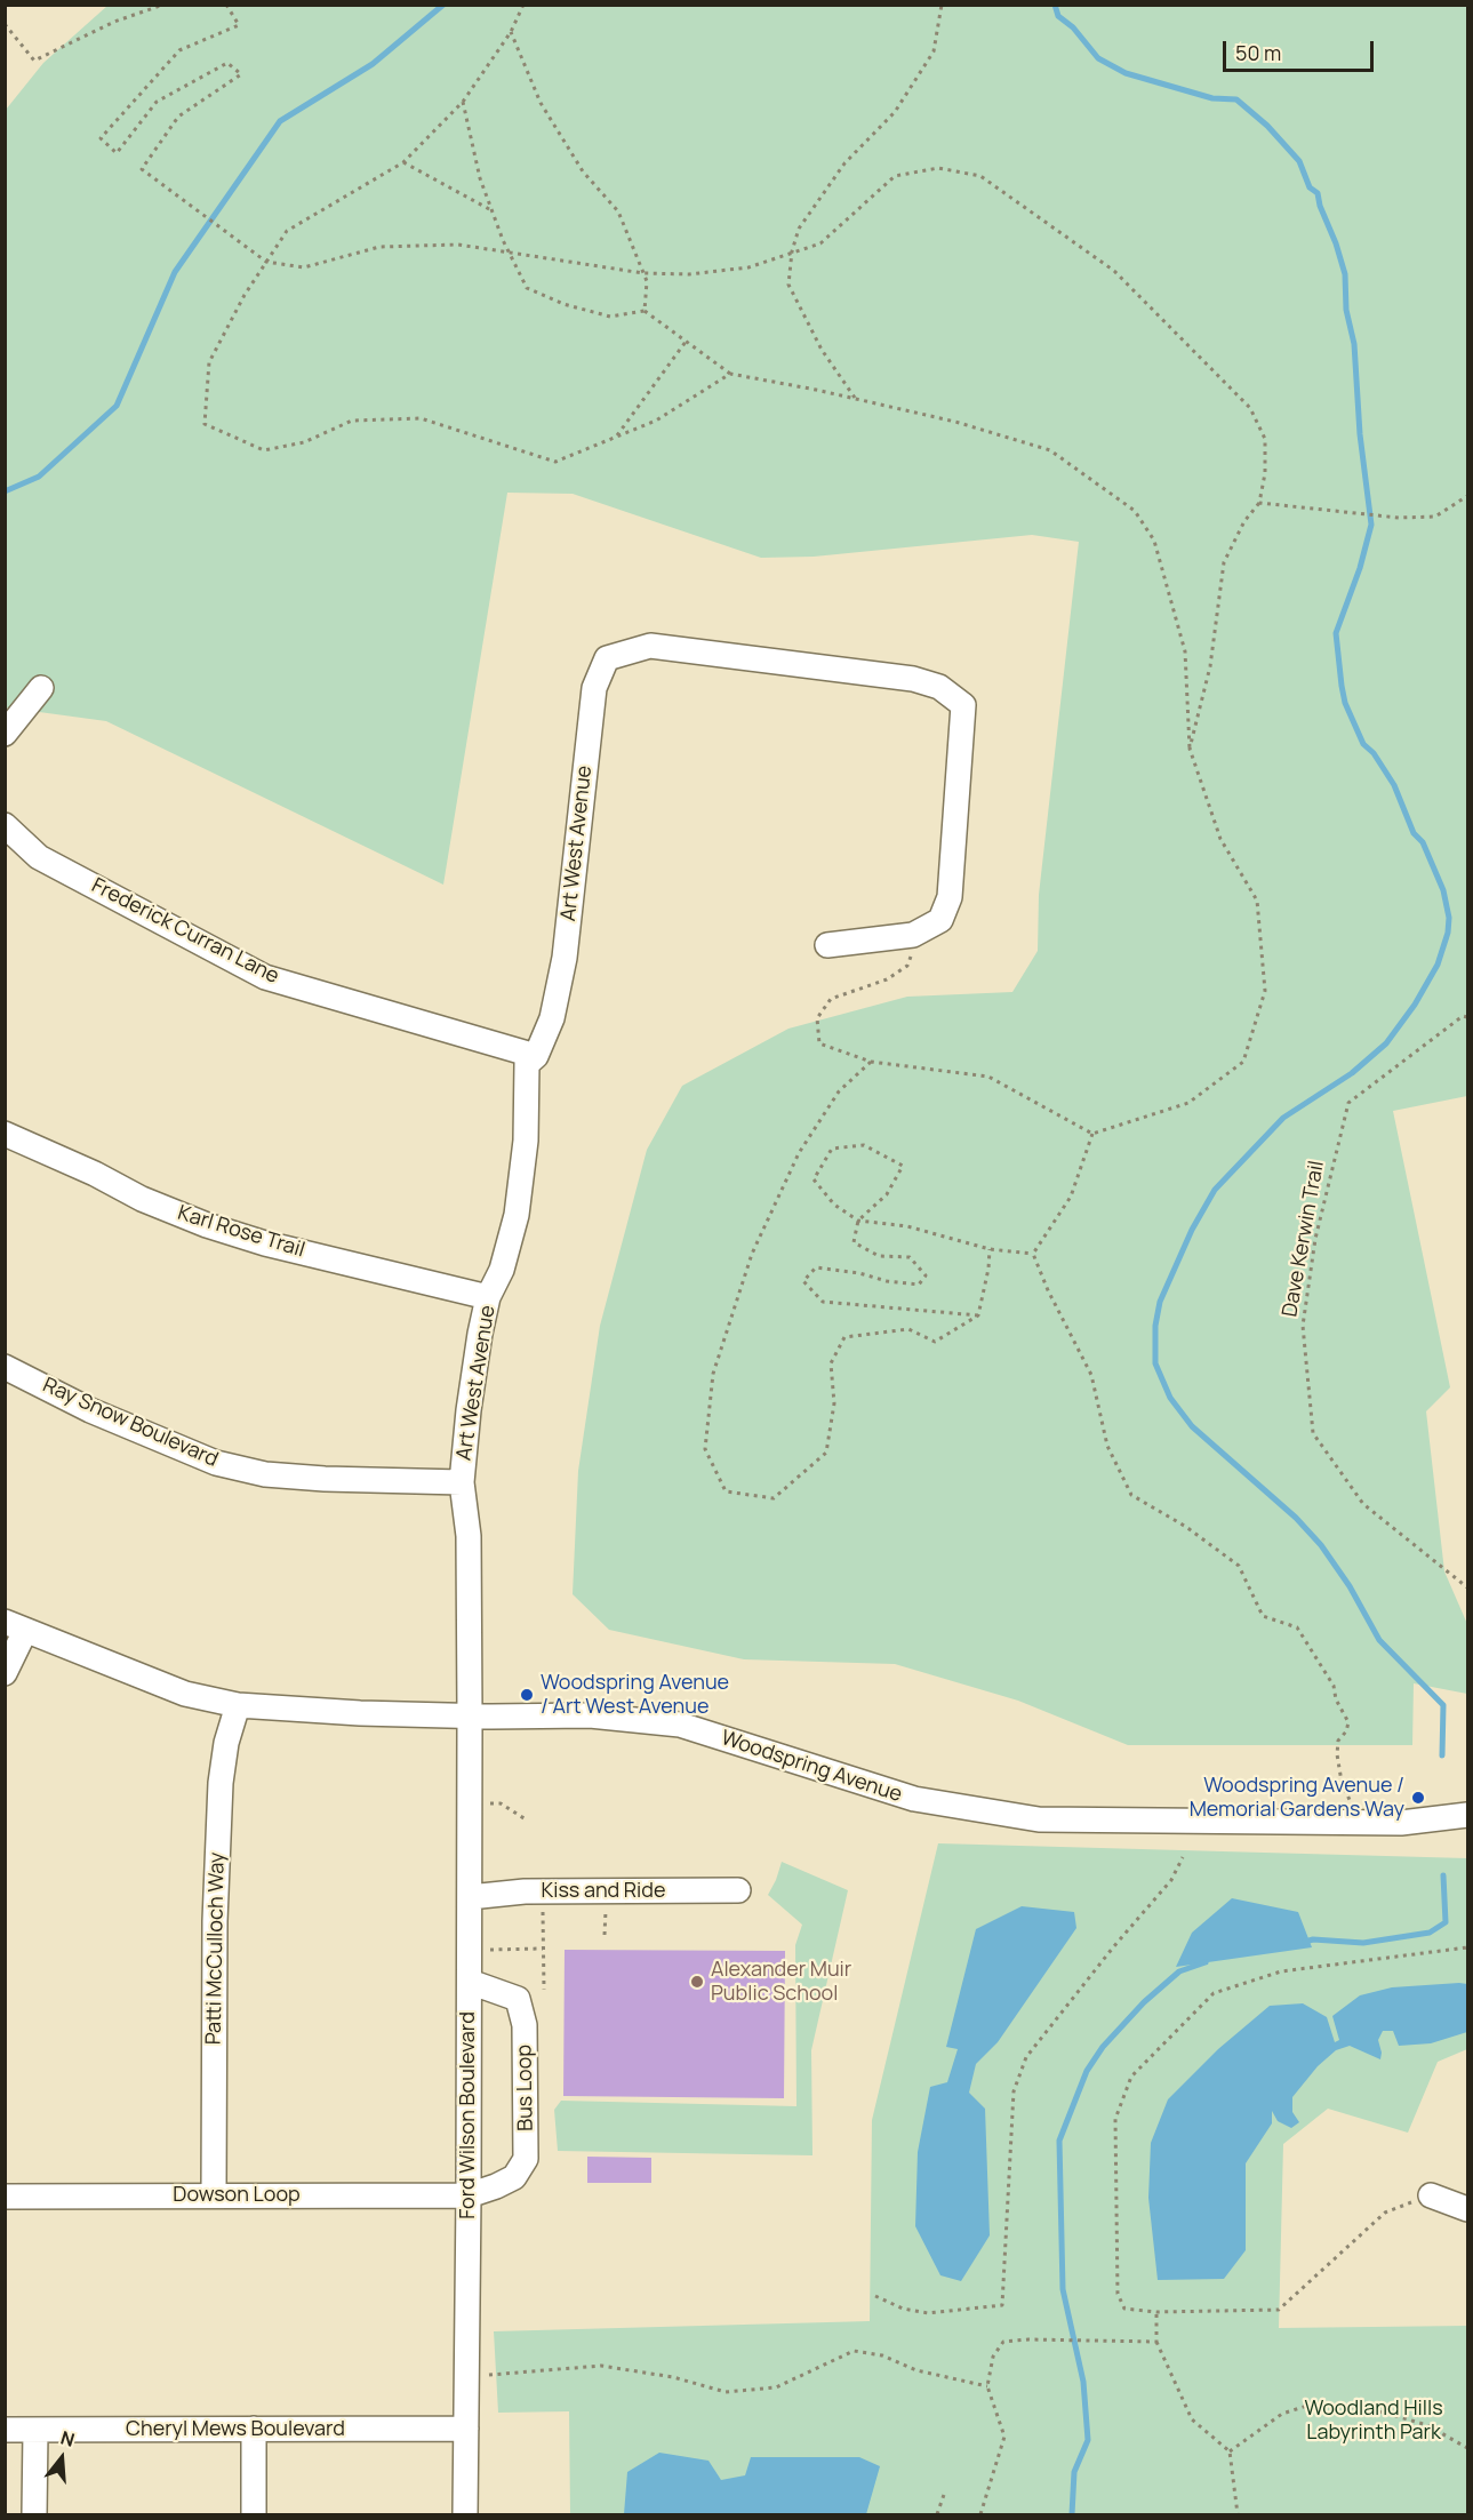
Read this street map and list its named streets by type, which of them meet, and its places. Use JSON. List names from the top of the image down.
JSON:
{
  "streets": {
    "street": [
      "Art West Avenue",
      "Frederick Curran Lane",
      "Karl Rose Trail",
      "Ray Snow Boulevard",
      "Woodspring Avenue",
      "Kiss and Ride",
      "Patti McCulloch Way",
      "Bus Loop",
      "Ford Wilson Boulevard",
      "Dowson Loop",
      "Cheryl Mews Boulevard"
    ],
    "path": ["Dave Kerwin Trail"]
  },
  "crossings": [
    ["Art West Avenue", "Frederick Curran Lane"],
    ["Art West Avenue", "Karl Rose Trail"],
    ["Art West Avenue", "Ray Snow Boulevard"],
    ["Art West Avenue", "Woodspring Avenue"],
    ["Art West Avenue", "Ford Wilson Boulevard"],
    ["Woodspring Avenue", "Patti McCulloch Way"],
    ["Woodspring Avenue", "Ford Wilson Boulevard"],
    ["Kiss and Ride", "Ford Wilson Boulevard"],
    ["Patti McCulloch Way", "Dowson Loop"],
    ["Bus Loop", "Ford Wilson Boulevard"],
    ["Bus Loop", "Dowson Loop"],
    ["Ford Wilson Boulevard", "Dowson Loop"],
    ["Ford Wilson Boulevard", "Cheryl Mews Boulevard"]
  ],
  "parks": ["Woodland Hills Labyrinth Park"],
  "places": ["Woodspring Avenue / Art West Avenue", "Woodspring Avenue / Memorial Gardens Way", "Alexander Muir Public School"],
  "scale_bar": "50 m",
  "north": "top"
}
